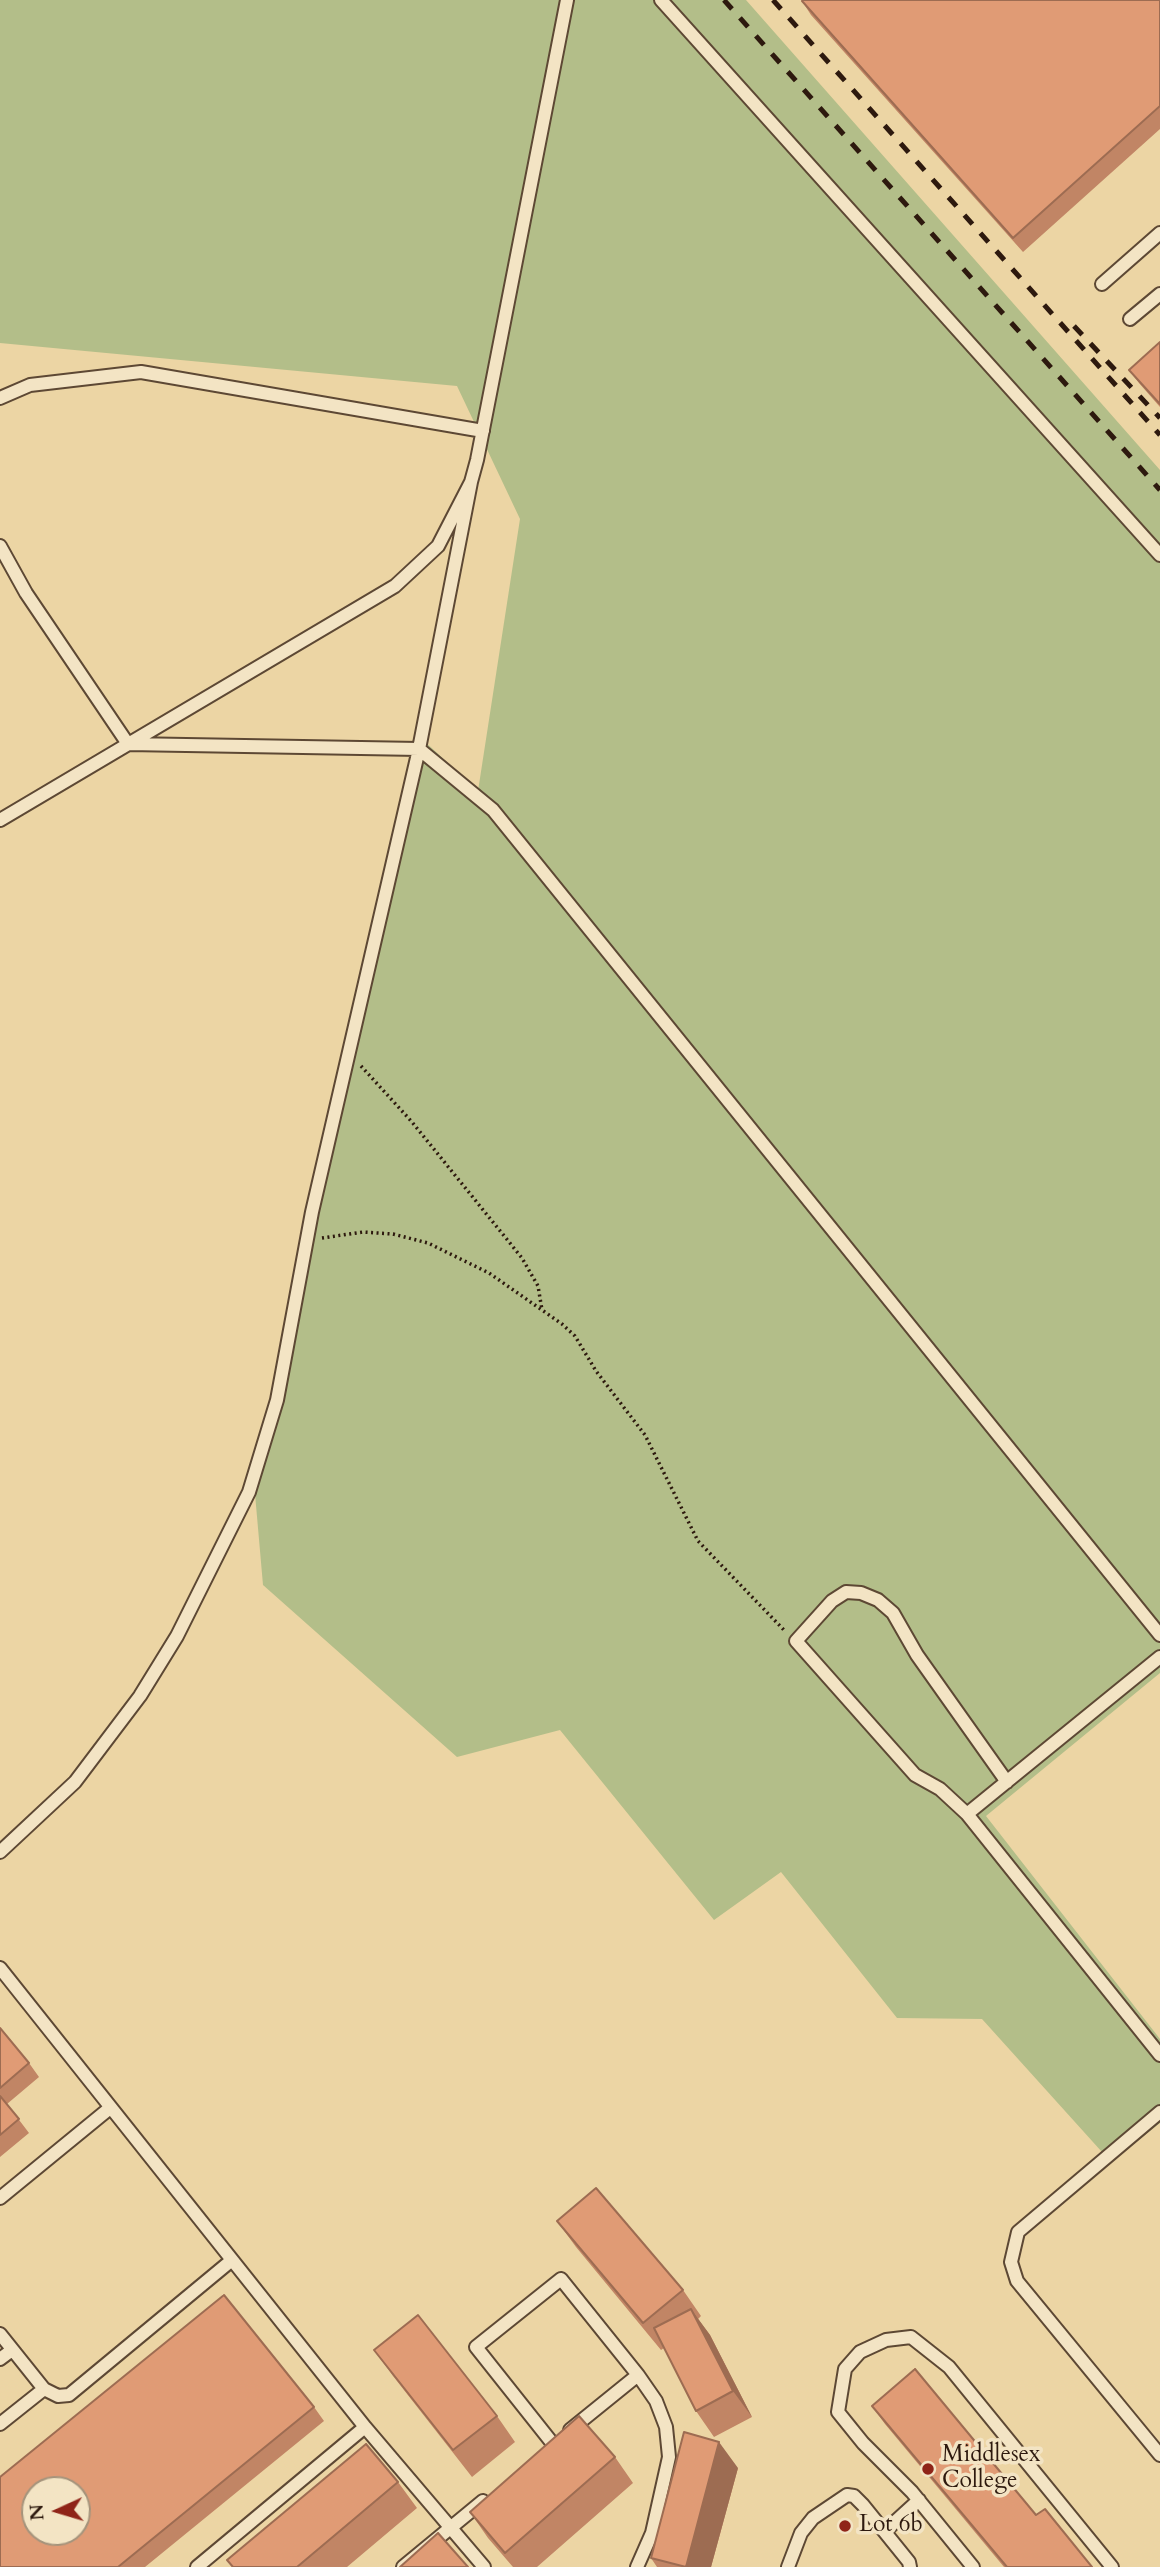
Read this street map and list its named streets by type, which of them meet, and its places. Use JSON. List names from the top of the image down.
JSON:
{
  "places": ["Middlesex College", "Lot 6b"],
  "north": "left"
}
